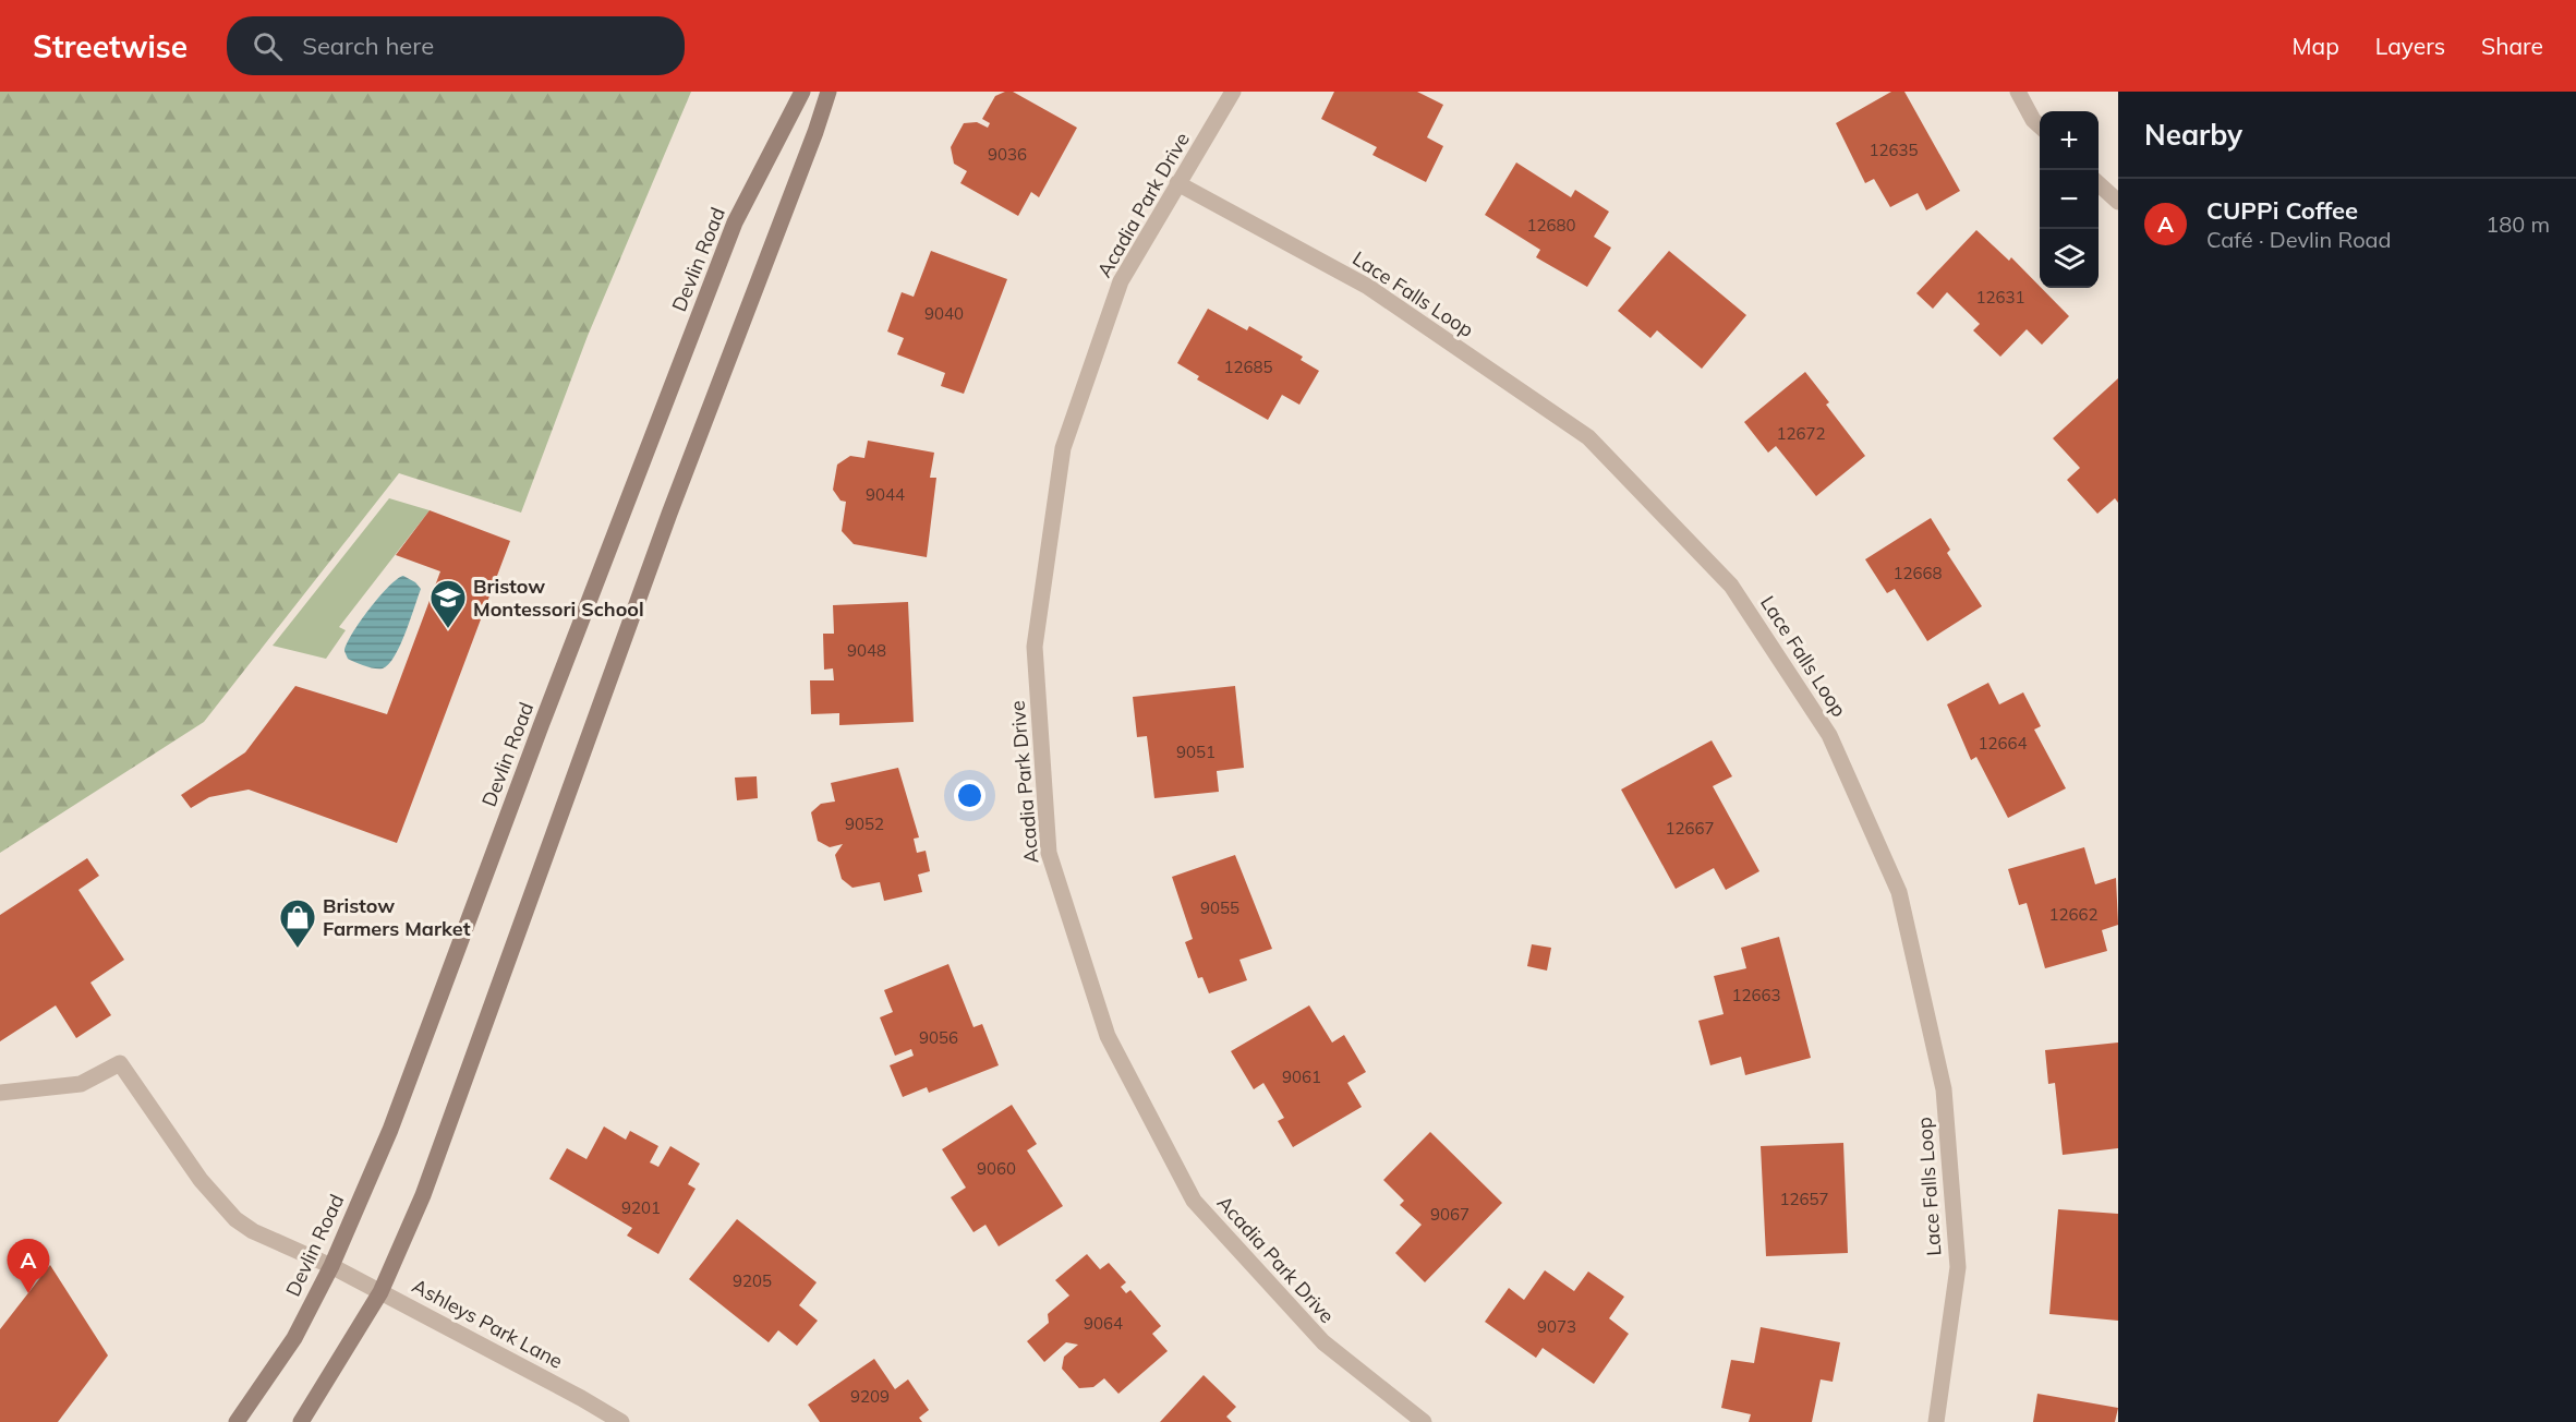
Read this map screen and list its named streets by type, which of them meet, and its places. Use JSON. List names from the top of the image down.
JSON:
{
  "streets": {
    "main road": ["Devlin Road"],
    "street": ["Acadia Park Drive", "Lace Falls Loop", "Ashleys Park Lane"]
  },
  "crossings": [
    ["Acadia Park Drive", "Lace Falls Loop"],
    ["Devlin Road", "Ashleys Park Lane"]
  ],
  "places": {
    "school or university": ["Bristow Montessori School"],
    "shop": ["Bristow Farmers Market"]
  },
  "house_numbers": [
    "12635",
    "9036",
    "12680",
    "12631",
    "9040",
    "12685",
    "12672",
    "9044",
    "12668",
    "9048",
    "12664",
    "9051",
    "9052",
    "12667",
    "9055",
    "12662",
    "12663",
    "9056",
    "9061",
    "9060",
    "12657",
    "9201",
    "9067",
    "9205",
    "9064",
    "9073",
    "9209"
  ],
  "page": {
    "header": "Streetwise",
    "search": "Search here",
    "nav": ["Map", "Layers", "Share"],
    "heading": "Nearby",
    "map_buttons": ["+", "−"],
    "list": [
      {
        "mark": "A",
        "name": "CUPPi Coffee",
        "note": "Café · Devlin Road",
        "value": "180 m"
      }
    ],
    "pins": "A"
  }
}
